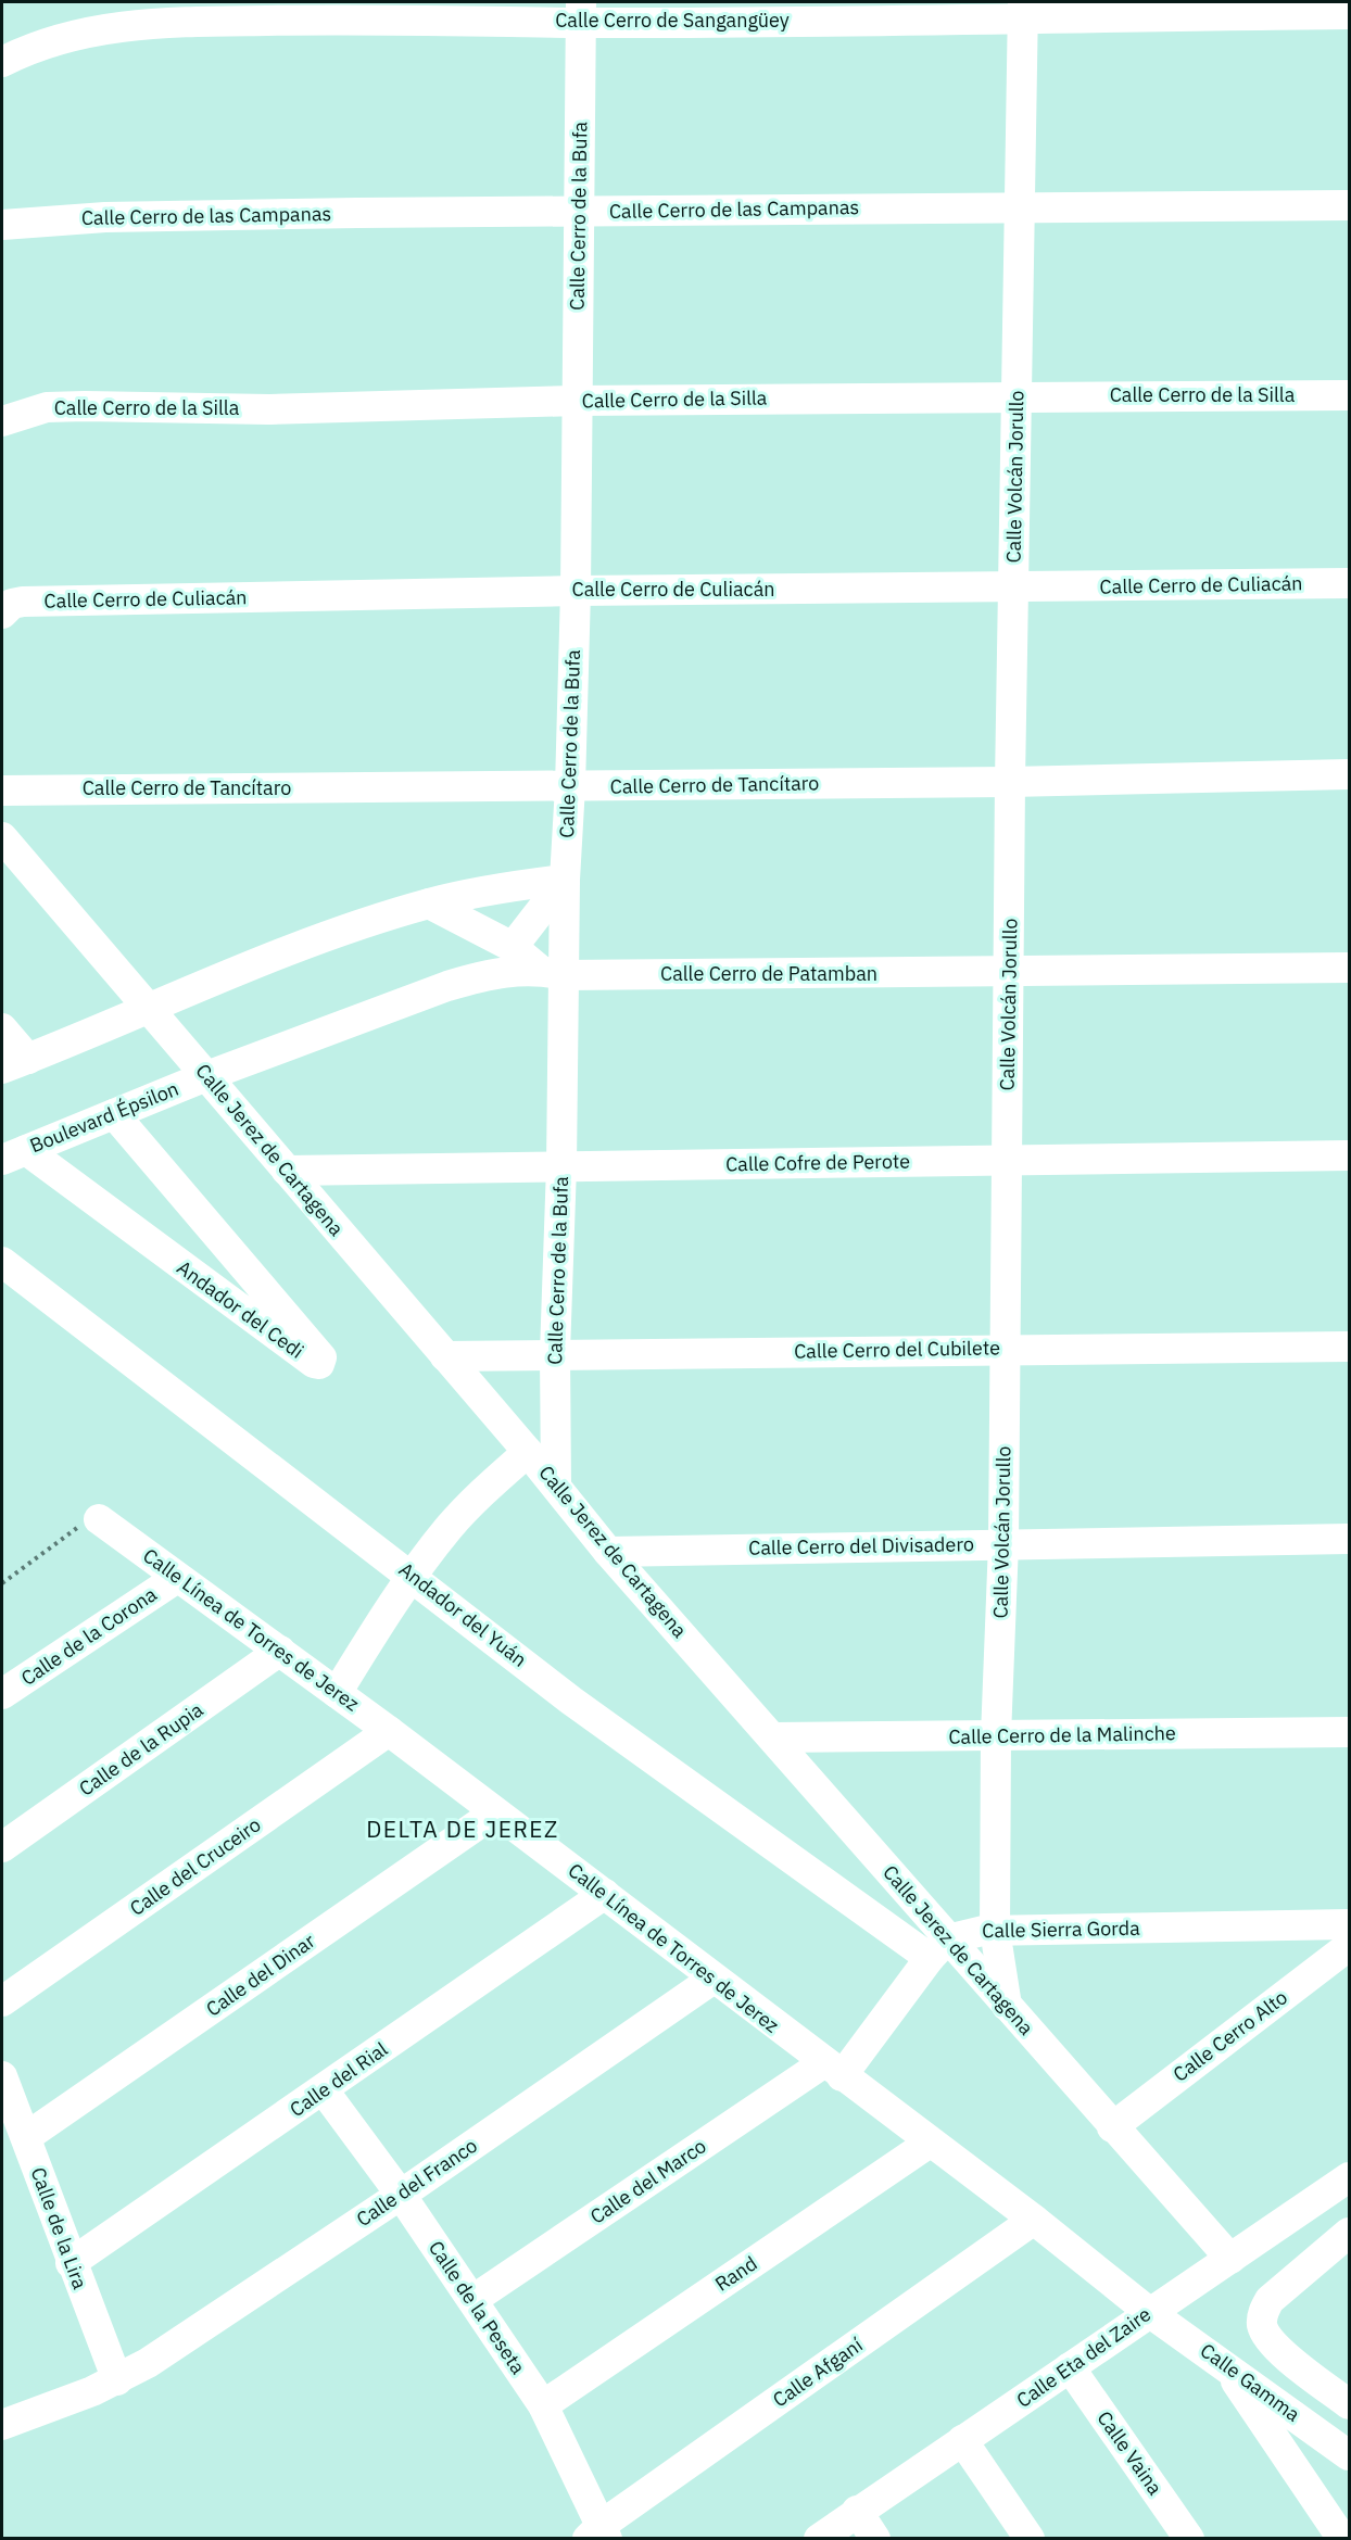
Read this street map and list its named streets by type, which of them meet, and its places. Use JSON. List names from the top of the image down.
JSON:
{
  "streets": {
    "street": [
      "Calle Cerro de Sangangüey",
      "Calle Cerro de las Campanas",
      "Calle Cerro de la Bufa",
      "Calle Cerro de la Silla",
      "Calle Volcán Jorullo",
      "Calle Cerro de Culiacán",
      "Calle Cerro de Tancítaro",
      "Calle Cerro de Patamban",
      "Boulevard Épsilon",
      "Calle Jerez de Cartagena",
      "Calle Cofre de Perote",
      "Andador del Cedi",
      "Calle Cerro del Cubilete",
      "Calle Cerro del Divisadero",
      "Andador del Yuán",
      "Calle Línea de Torres de Jerez",
      "Calle de la Corona",
      "Calle Cerro de la Malinche",
      "Calle de la Rupia",
      "Calle del Cruceiro",
      "Calle Sierra Gorda",
      "Calle del Dinar",
      "Calle Cerro Alto",
      "Calle del Rial",
      "Calle del Marco",
      "Calle del Franco",
      "Calle de la Lira",
      "Rand",
      "Calle de la Peseta",
      "Calle Eta del Zaire",
      "Calle Afganí",
      "Calle Gamma",
      "Calle Vaina"
    ]
  },
  "crossings": [
    ["Calle Cerro de Sangangüey", "Calle Cerro de la Bufa"],
    ["Calle Cerro de Sangangüey", "Calle Volcán Jorullo"],
    ["Calle Cerro de las Campanas", "Calle Cerro de la Bufa"],
    ["Calle Cerro de las Campanas", "Calle Volcán Jorullo"],
    ["Calle Cerro de la Bufa", "Calle Cerro de la Silla"],
    ["Calle Cerro de la Bufa", "Calle Cerro de Culiacán"],
    ["Calle Cerro de la Bufa", "Calle Cerro de Tancítaro"],
    ["Calle Cerro de la Bufa", "Calle Cerro de Patamban"],
    ["Calle Cerro de la Bufa", "Calle Jerez de Cartagena"],
    ["Calle Cerro de la Bufa", "Calle Cofre de Perote"],
    ["Calle Cerro de la Bufa", "Calle Cerro del Cubilete"],
    ["Calle Cerro de la Silla", "Calle Volcán Jorullo"],
    ["Calle Volcán Jorullo", "Calle Cerro de Culiacán"],
    ["Calle Volcán Jorullo", "Calle Cerro de Tancítaro"],
    ["Calle Volcán Jorullo", "Calle Cerro de Patamban"],
    ["Calle Volcán Jorullo", "Calle Jerez de Cartagena"],
    ["Calle Volcán Jorullo", "Calle Cofre de Perote"],
    ["Calle Volcán Jorullo", "Calle Cerro del Cubilete"],
    ["Calle Volcán Jorullo", "Calle Cerro del Divisadero"],
    ["Calle Volcán Jorullo", "Calle Cerro de la Malinche"],
    ["Calle Volcán Jorullo", "Calle Sierra Gorda"],
    ["Calle Cerro de Patamban", "Boulevard Épsilon"],
    ["Calle Cerro de Patamban", "Calle Jerez de Cartagena"],
    ["Boulevard Épsilon", "Calle Jerez de Cartagena"],
    ["Boulevard Épsilon", "Andador del Cedi"],
    ["Calle Jerez de Cartagena", "Calle Cofre de Perote"],
    ["Calle Jerez de Cartagena", "Calle Cerro del Cubilete"],
    ["Calle Jerez de Cartagena", "Calle Cerro del Divisadero"],
    ["Calle Jerez de Cartagena", "Andador del Yuán"],
    ["Calle Jerez de Cartagena", "Calle Cerro de la Malinche"],
    ["Calle Jerez de Cartagena", "Calle Sierra Gorda"],
    ["Calle Jerez de Cartagena", "Calle Cerro Alto"],
    ["Calle Jerez de Cartagena", "Calle Eta del Zaire"],
    ["Andador del Yuán", "Calle Sierra Gorda"],
    ["Calle Línea de Torres de Jerez", "Calle de la Corona"],
    ["Calle Línea de Torres de Jerez", "Calle de la Rupia"],
    ["Calle Línea de Torres de Jerez", "Calle del Cruceiro"],
    ["Calle Línea de Torres de Jerez", "Calle del Dinar"],
    ["Calle Línea de Torres de Jerez", "Calle del Rial"],
    ["Calle Línea de Torres de Jerez", "Calle del Marco"],
    ["Calle Línea de Torres de Jerez", "Calle del Franco"],
    ["Calle Línea de Torres de Jerez", "Rand"],
    ["Calle Línea de Torres de Jerez", "Calle Eta del Zaire"],
    ["Calle Línea de Torres de Jerez", "Calle Afganí"],
    ["Calle Línea de Torres de Jerez", "Calle Gamma"],
    ["Calle del Dinar", "Calle de la Lira"],
    ["Calle del Rial", "Calle de la Lira"],
    ["Calle del Rial", "Calle de la Peseta"],
    ["Calle del Marco", "Calle de la Peseta"],
    ["Calle del Franco", "Calle de la Lira"],
    ["Calle del Franco", "Calle de la Peseta"],
    ["Rand", "Calle de la Peseta"],
    ["Calle de la Peseta", "Calle Afganí"],
    ["Calle Eta del Zaire", "Calle Gamma"],
    ["Calle Eta del Zaire", "Calle Vaina"]
  ],
  "districts": ["DELTA DE JEREZ"]
}
